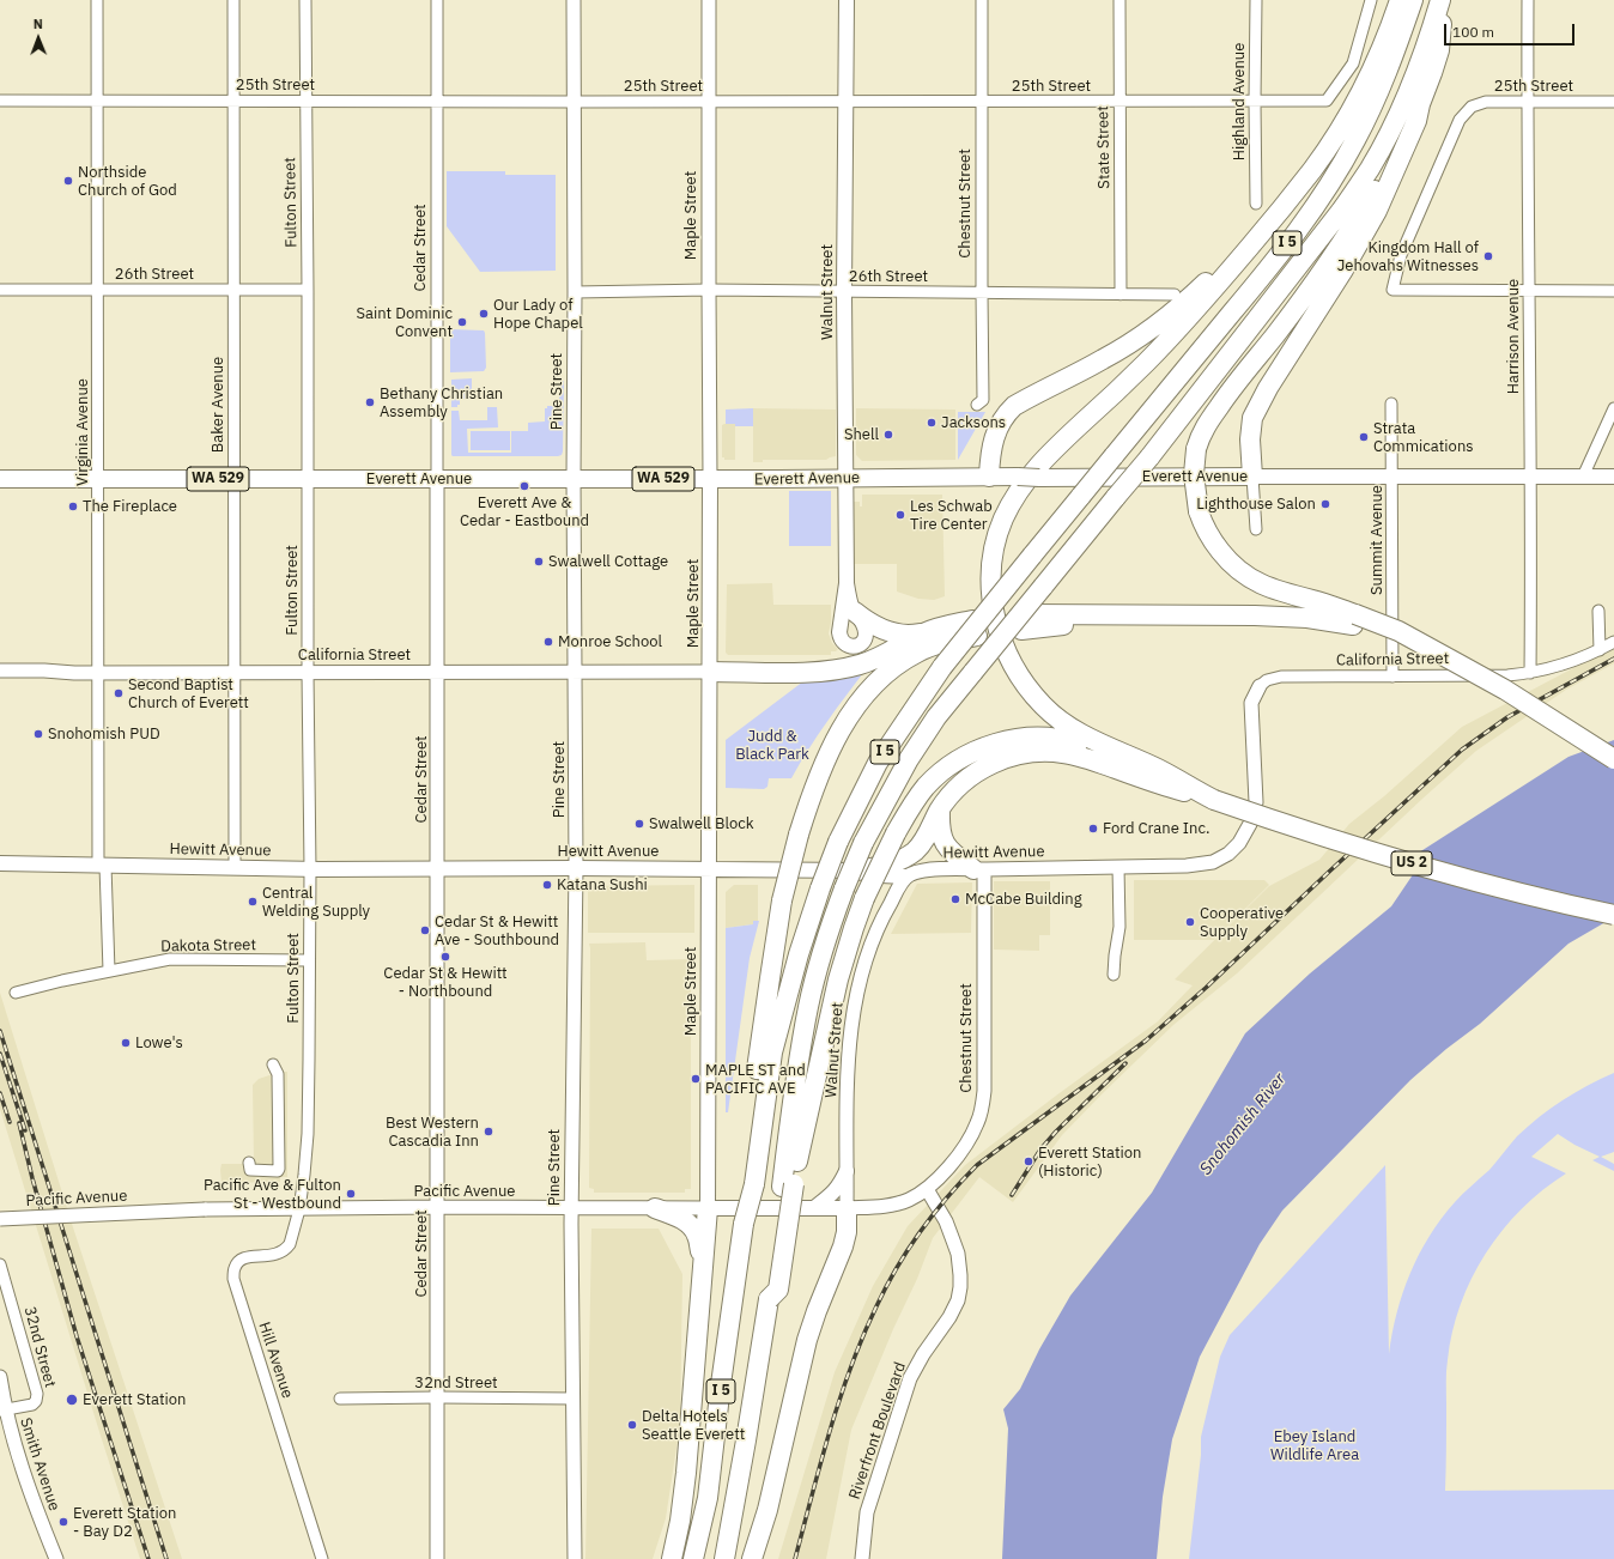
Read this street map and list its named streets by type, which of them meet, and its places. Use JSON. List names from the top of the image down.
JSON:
{
  "streets": {
    "highway": ["I 5", "US 2"],
    "main road": [
      "Maple Street",
      "Walnut Street",
      "Everett Avenue",
      "WA 529",
      "Hewitt Avenue",
      "Pacific Avenue"
    ],
    "street": [
      "25th Street",
      "Highland Avenue",
      "State Street",
      "Fulton Street",
      "Chestnut Street",
      "Cedar Street",
      "26th Street",
      "Harrison Avenue",
      "Pine Street",
      "Baker Avenue",
      "Virginia Avenue",
      "Summit Avenue",
      "California Street",
      "Dakota Street",
      "32nd Street",
      "Hill Avenue",
      "Riverfront Boulevard",
      "Smith Avenue"
    ]
  },
  "crossings": [
    ["25th Street", "Highland Avenue"],
    ["25th Street", "State Street"],
    ["25th Street", "Fulton Street"],
    ["25th Street", "Chestnut Street"],
    ["25th Street", "Maple Street"],
    ["25th Street", "Cedar Street"],
    ["25th Street", "Walnut Street"],
    ["25th Street", "Harrison Avenue"],
    ["25th Street", "Pine Street"],
    ["25th Street", "Baker Avenue"],
    ["25th Street", "Virginia Avenue"],
    ["State Street", "26th Street"],
    ["Fulton Street", "26th Street"],
    ["Fulton Street", "Everett Avenue"],
    ["Fulton Street", "California Street"],
    ["Fulton Street", "Hewitt Avenue"],
    ["Fulton Street", "Dakota Street"],
    ["Fulton Street", "Pacific Avenue"],
    ["Fulton Street", "Hill Avenue"],
    ["Chestnut Street", "26th Street"],
    ["Chestnut Street", "Hewitt Avenue"],
    ["Chestnut Street", "Pacific Avenue"],
    ["Chestnut Street", "Riverfront Boulevard"],
    ["Maple Street", "26th Street"],
    ["Maple Street", "Everett Avenue"],
    ["Maple Street", "California Street"],
    ["Maple Street", "Hewitt Avenue"],
    ["Maple Street", "Pacific Avenue"],
    ["Cedar Street", "Everett Avenue"],
    ["Cedar Street", "California Street"],
    ["Cedar Street", "Hewitt Avenue"],
    ["Cedar Street", "Pacific Avenue"],
    ["Cedar Street", "32nd Street"],
    ["26th Street", "Walnut Street"],
    ["26th Street", "Pine Street"],
    ["26th Street", "Baker Avenue"],
    ["26th Street", "Virginia Avenue"],
    ["Walnut Street", "Everett Avenue"],
    ["Walnut Street", "Hewitt Avenue"],
    ["Walnut Street", "Pacific Avenue"],
    ["Harrison Avenue", "Everett Avenue"],
    ["Harrison Avenue", "California Street"],
    ["Pine Street", "Everett Avenue"],
    ["Pine Street", "California Street"],
    ["Pine Street", "Hewitt Avenue"],
    ["Pine Street", "Pacific Avenue"],
    ["Pine Street", "32nd Street"],
    ["Baker Avenue", "Everett Avenue"],
    ["Baker Avenue", "California Street"],
    ["Baker Avenue", "Hewitt Avenue"],
    ["Virginia Avenue", "Everett Avenue"],
    ["Virginia Avenue", "California Street"],
    ["Virginia Avenue", "Hewitt Avenue"],
    ["Everett Avenue", "Summit Avenue"],
    ["Summit Avenue", "California Street"],
    ["California Street", "Hewitt Avenue"],
    ["Pacific Avenue", "Hill Avenue"],
    ["Pacific Avenue", "Riverfront Boulevard"],
    ["32nd Street", "Smith Avenue"]
  ],
  "water": ["Snohomish River"],
  "parks": ["Judd & Black Park", "Ebey Island Wildlife Area"],
  "places": [
    "Northside Church of God",
    "Kingdom Hall of Jehovahs Witnesses",
    "Our Lady of Hope Chapel",
    "Saint Dominic Convent",
    "Bethany Christian Assembly",
    "Jacksons",
    "Shell",
    "Strata Commications",
    "Everett Ave & Cedar - Eastbound",
    "Lighthouse Salon",
    "The Fireplace",
    "Les Schwab Tire Center",
    "Swalwell Cottage",
    "Monroe School",
    "Second Baptist Church of Everett",
    "Snohomish PUD",
    "Swalwell Block",
    "Ford Crane Inc.",
    "Katana Sushi",
    "McCabe Building",
    "Central Welding Supply",
    "Cooperative Supply",
    "Cedar St & Hewitt Ave - Southbound",
    "Cedar St & Hewitt - Northbound",
    "Lowe's",
    "MAPLE ST and PACIFIC AVE",
    "Best Western Cascadia Inn",
    "Everett Station (Historic)",
    "Pacific Ave & Fulton St - Westbound",
    "Everett Station",
    "Delta Hotels Seattle Everett",
    "Everett Station - Bay D2"
  ],
  "scale_bar": "100 m",
  "north": "top"
}
